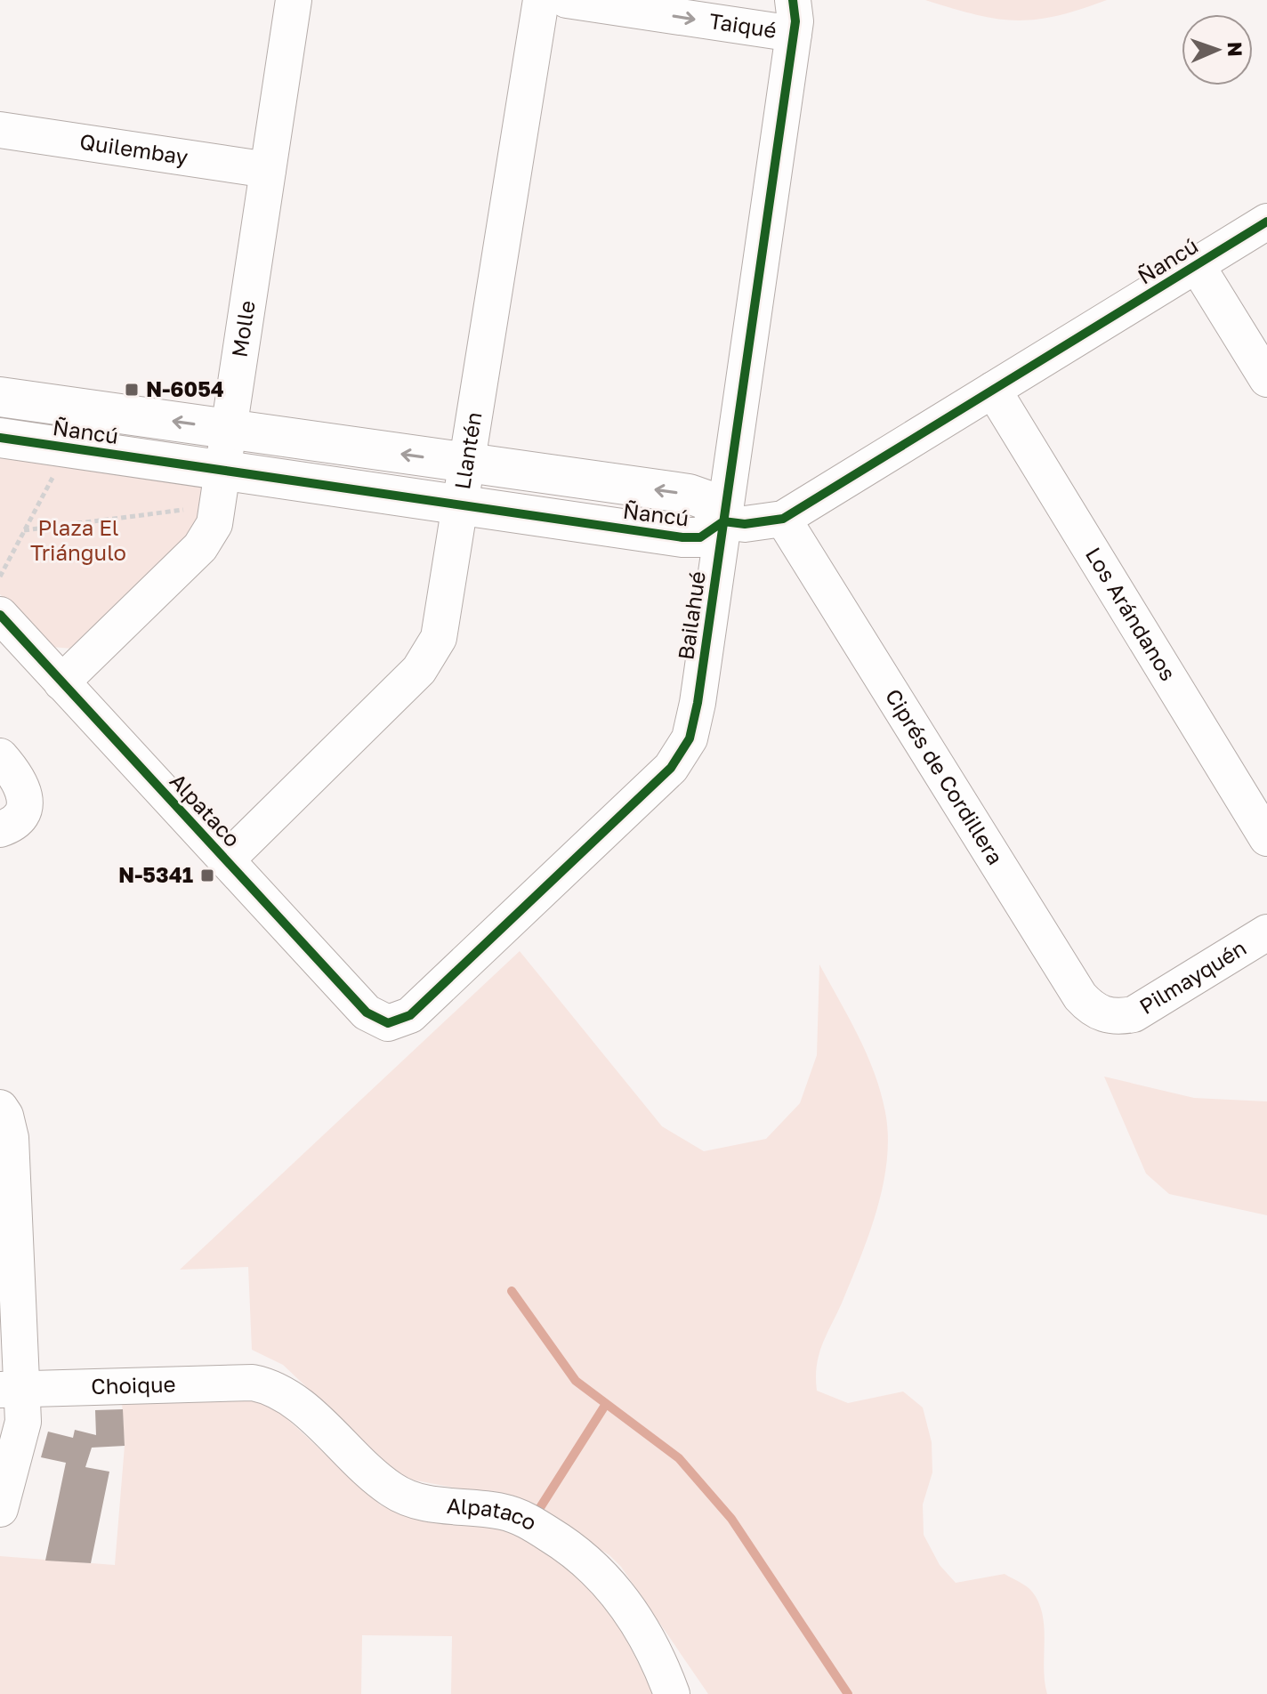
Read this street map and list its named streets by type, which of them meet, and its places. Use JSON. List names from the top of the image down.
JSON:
{
  "streets": {
    "street": [
      "Taiqué",
      "Quilembay",
      "Ñancú",
      "Molle",
      "Llantén",
      "Los Arándanos",
      "Bailahué",
      "Ciprés de Cordillera",
      "Alpataco",
      "Pilmayquén",
      "Choique"
    ]
  },
  "crossings": [
    ["Taiqué", "Bailahué"],
    ["Quilembay", "Molle"],
    ["Ñancú", "Molle"],
    ["Ñancú", "Llantén"],
    ["Ñancú", "Los Arándanos"],
    ["Ñancú", "Bailahué"],
    ["Ñancú", "Ciprés de Cordillera"],
    ["Molle", "Alpataco"],
    ["Llantén", "Alpataco"],
    ["Bailahué", "Alpataco"],
    ["Ciprés de Cordillera", "Pilmayquén"],
    ["Alpataco", "Choique"]
  ],
  "one_way": ["Taiqué"],
  "parks": ["Plaza El Triángulo"],
  "places": {
    "transit": ["N-6054", "N-5341"]
  },
  "north": "right"
}
